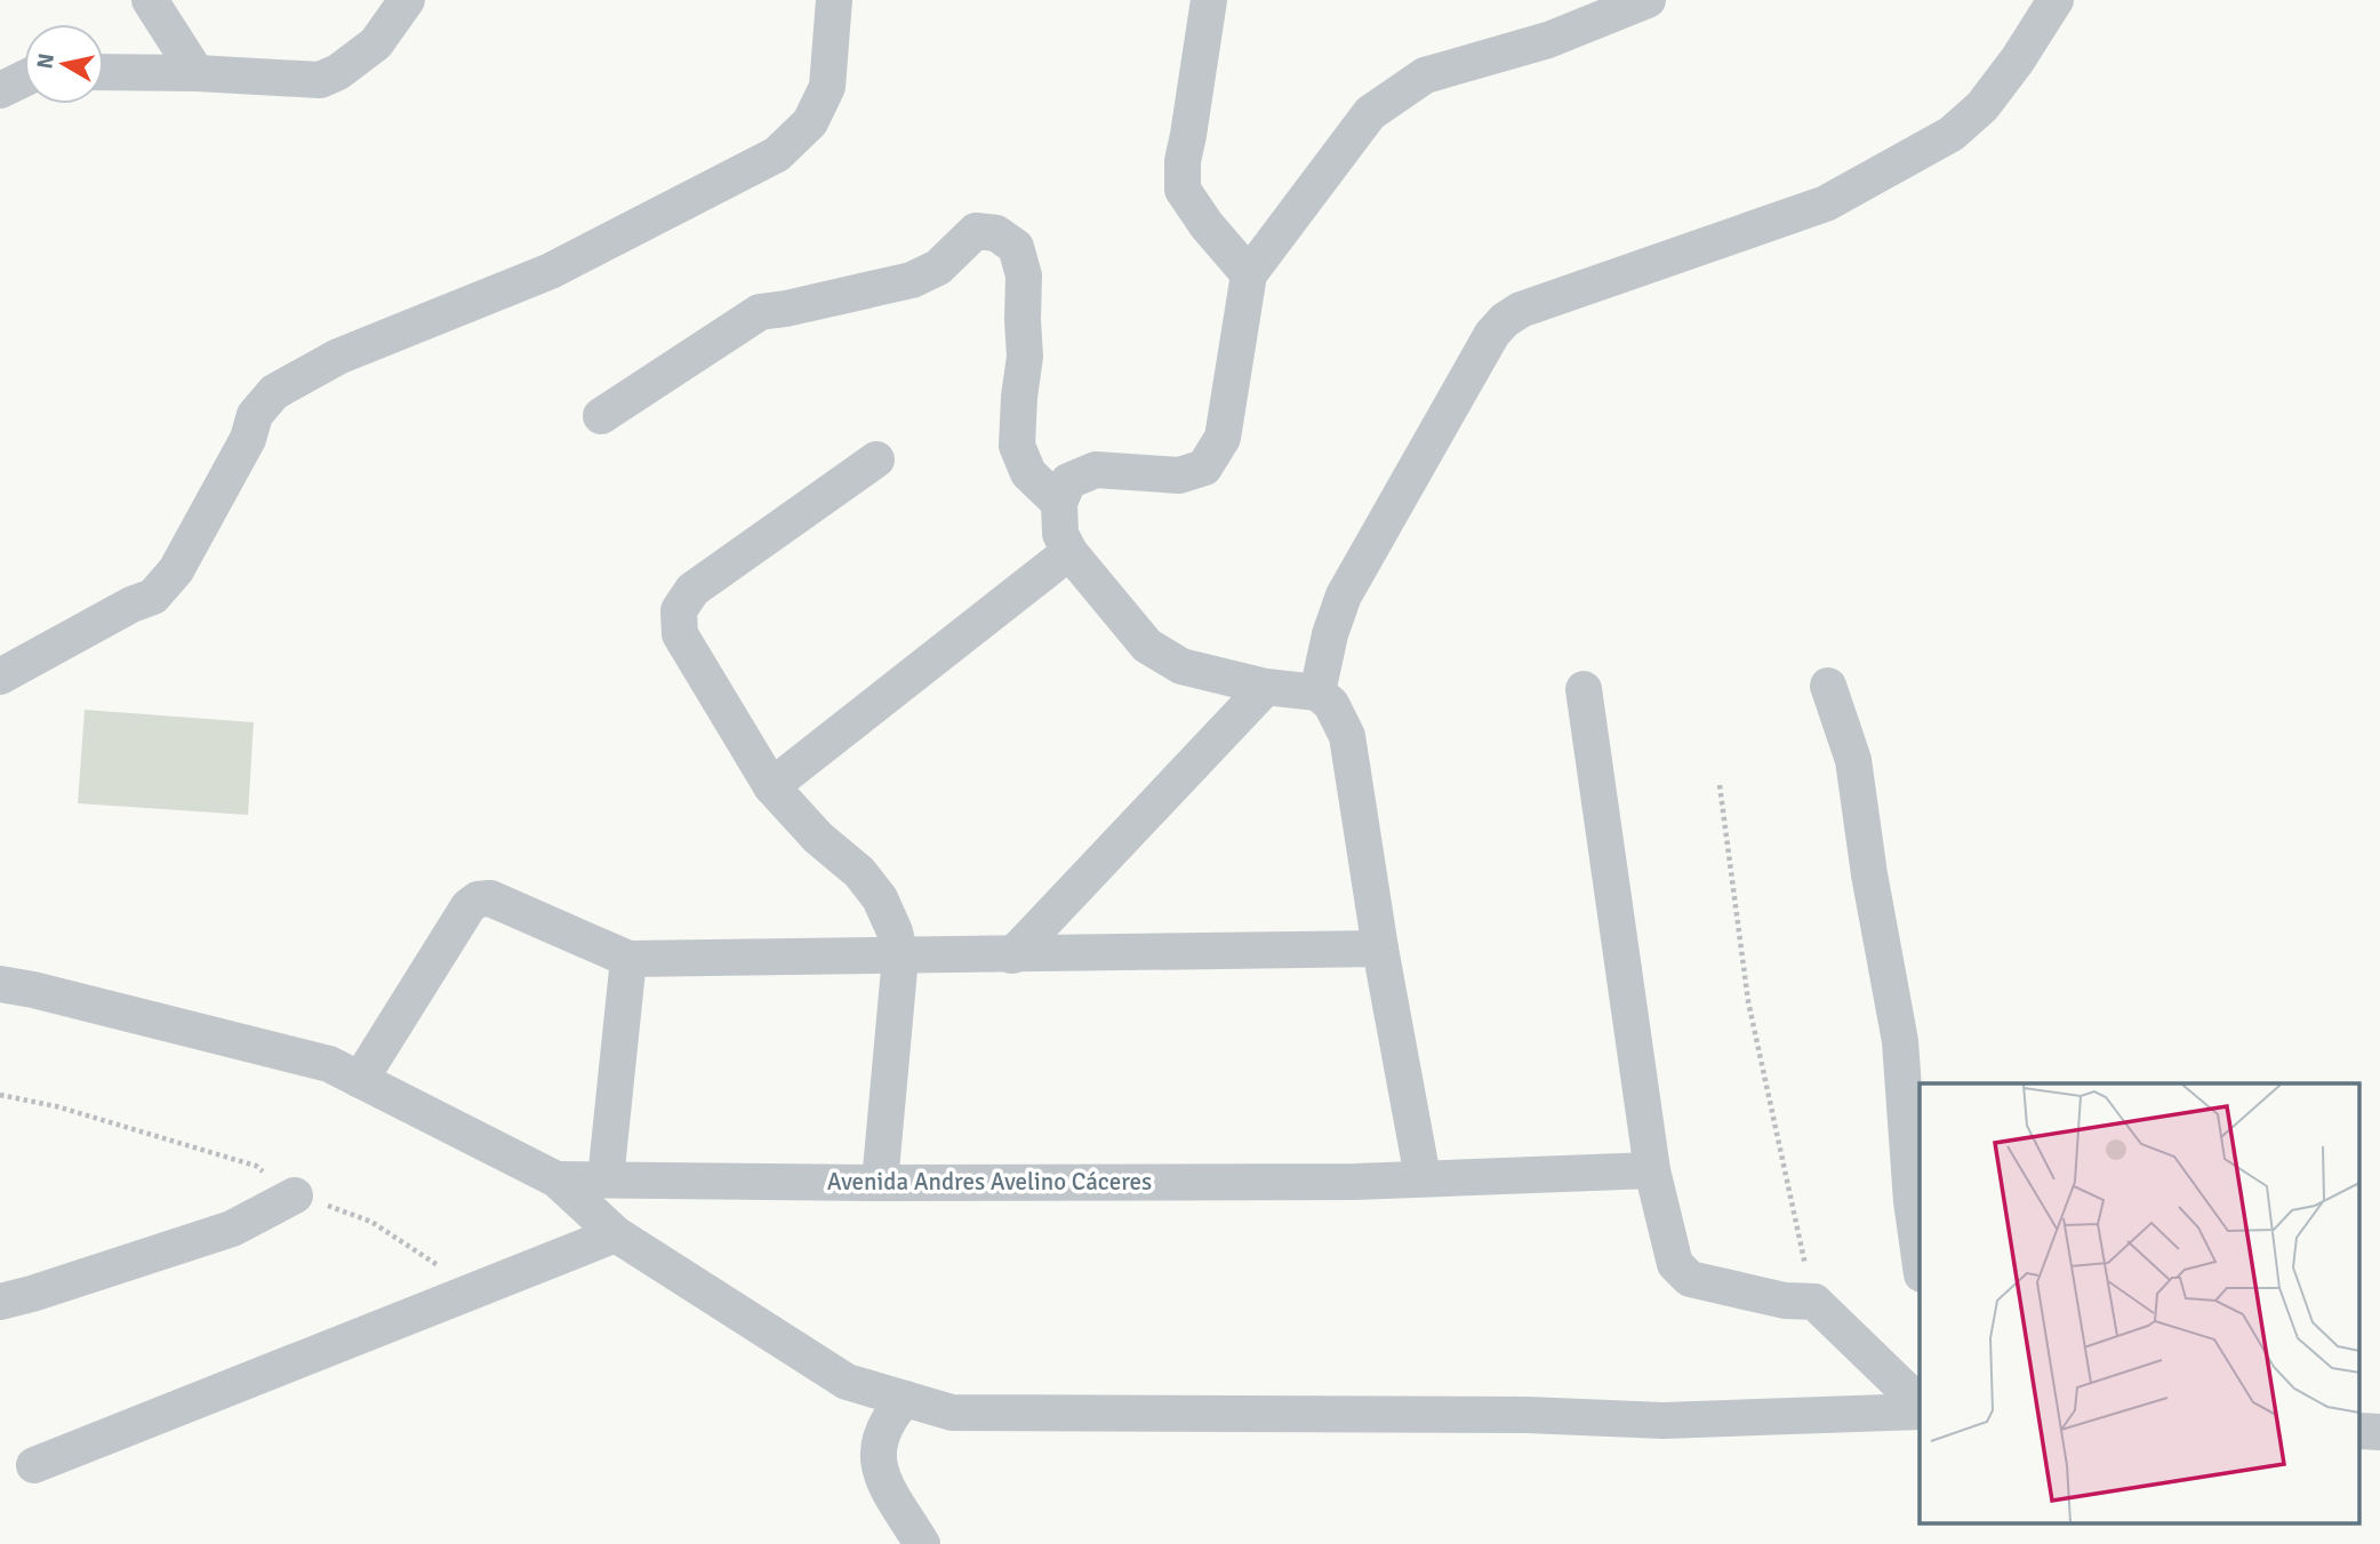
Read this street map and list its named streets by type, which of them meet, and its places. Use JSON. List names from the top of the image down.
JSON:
{
  "streets": {
    "street": ["Avenida Andres Avelino Cáceres"]
  },
  "north": "left"
}
